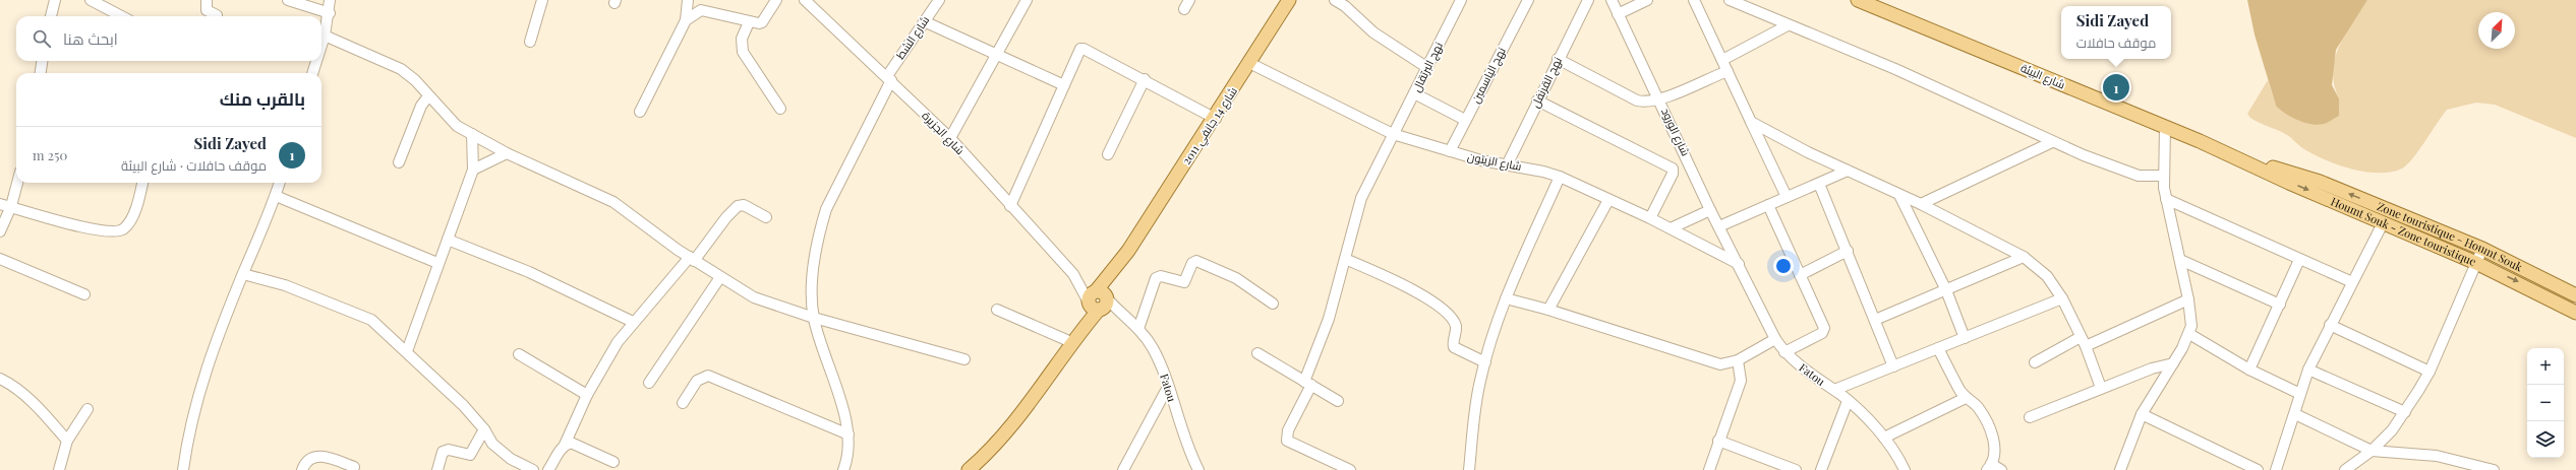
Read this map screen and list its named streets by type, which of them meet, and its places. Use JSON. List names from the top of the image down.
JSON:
{
  "streets": {
    "main road": [
      "شارع البيئة",
      "شارع 14 جانفي 2011",
      "Houmt Souk - Zone touristique",
      "Zone touristique - Houmt Souk"
    ],
    "street": [
      "شارع الشط",
      "نهج البرتقال",
      "نهج الياسمين",
      "نهج القرنفل",
      "شارع الورود",
      "شارع الجزيرة",
      "شارع الزيتون",
      "Fatou"
    ]
  },
  "crossings": [
    ["شارع الشط", "شارع الجزيرة"],
    ["نهج البرتقال", "شارع الزيتون"],
    ["نهج الياسمين", "شارع الزيتون"],
    ["شارع البيئة", "Houmt Souk - Zone touristique"],
    ["شارع البيئة", "Zone touristique - Houmt Souk"],
    ["نهج القرنفل", "شارع الزيتون"],
    ["شارع 14 جانفي 2011", "شارع الجزيرة"],
    ["شارع 14 جانفي 2011", "شارع الزيتون"],
    ["شارع 14 جانفي 2011", "Fatou"],
    ["شارع الورود", "شارع الزيتون"],
    ["شارع الورود", "Fatou"],
    ["شارع الجزيرة", "Fatou"],
    ["شارع الزيتون", "Fatou"],
    ["Houmt Souk - Zone touristique", "Zone touristique - Houmt Souk"]
  ],
  "one_way": ["Houmt Souk - Zone touristique", "Zone touristique - Houmt Souk"],
  "north": "top right",
  "page": {
    "popup": ["Sidi Zayed", "موقف حافلات"],
    "search": "ابحث هنا",
    "pins": "1",
    "heading": "بالقرب منك",
    "list": [
      {
        "mark": "1",
        "name": "Sidi Zayed",
        "note": "موقف حافلات · شارع البيئة",
        "value": "250 m"
      }
    ],
    "map_buttons": ["+", "−"]
  }
}
